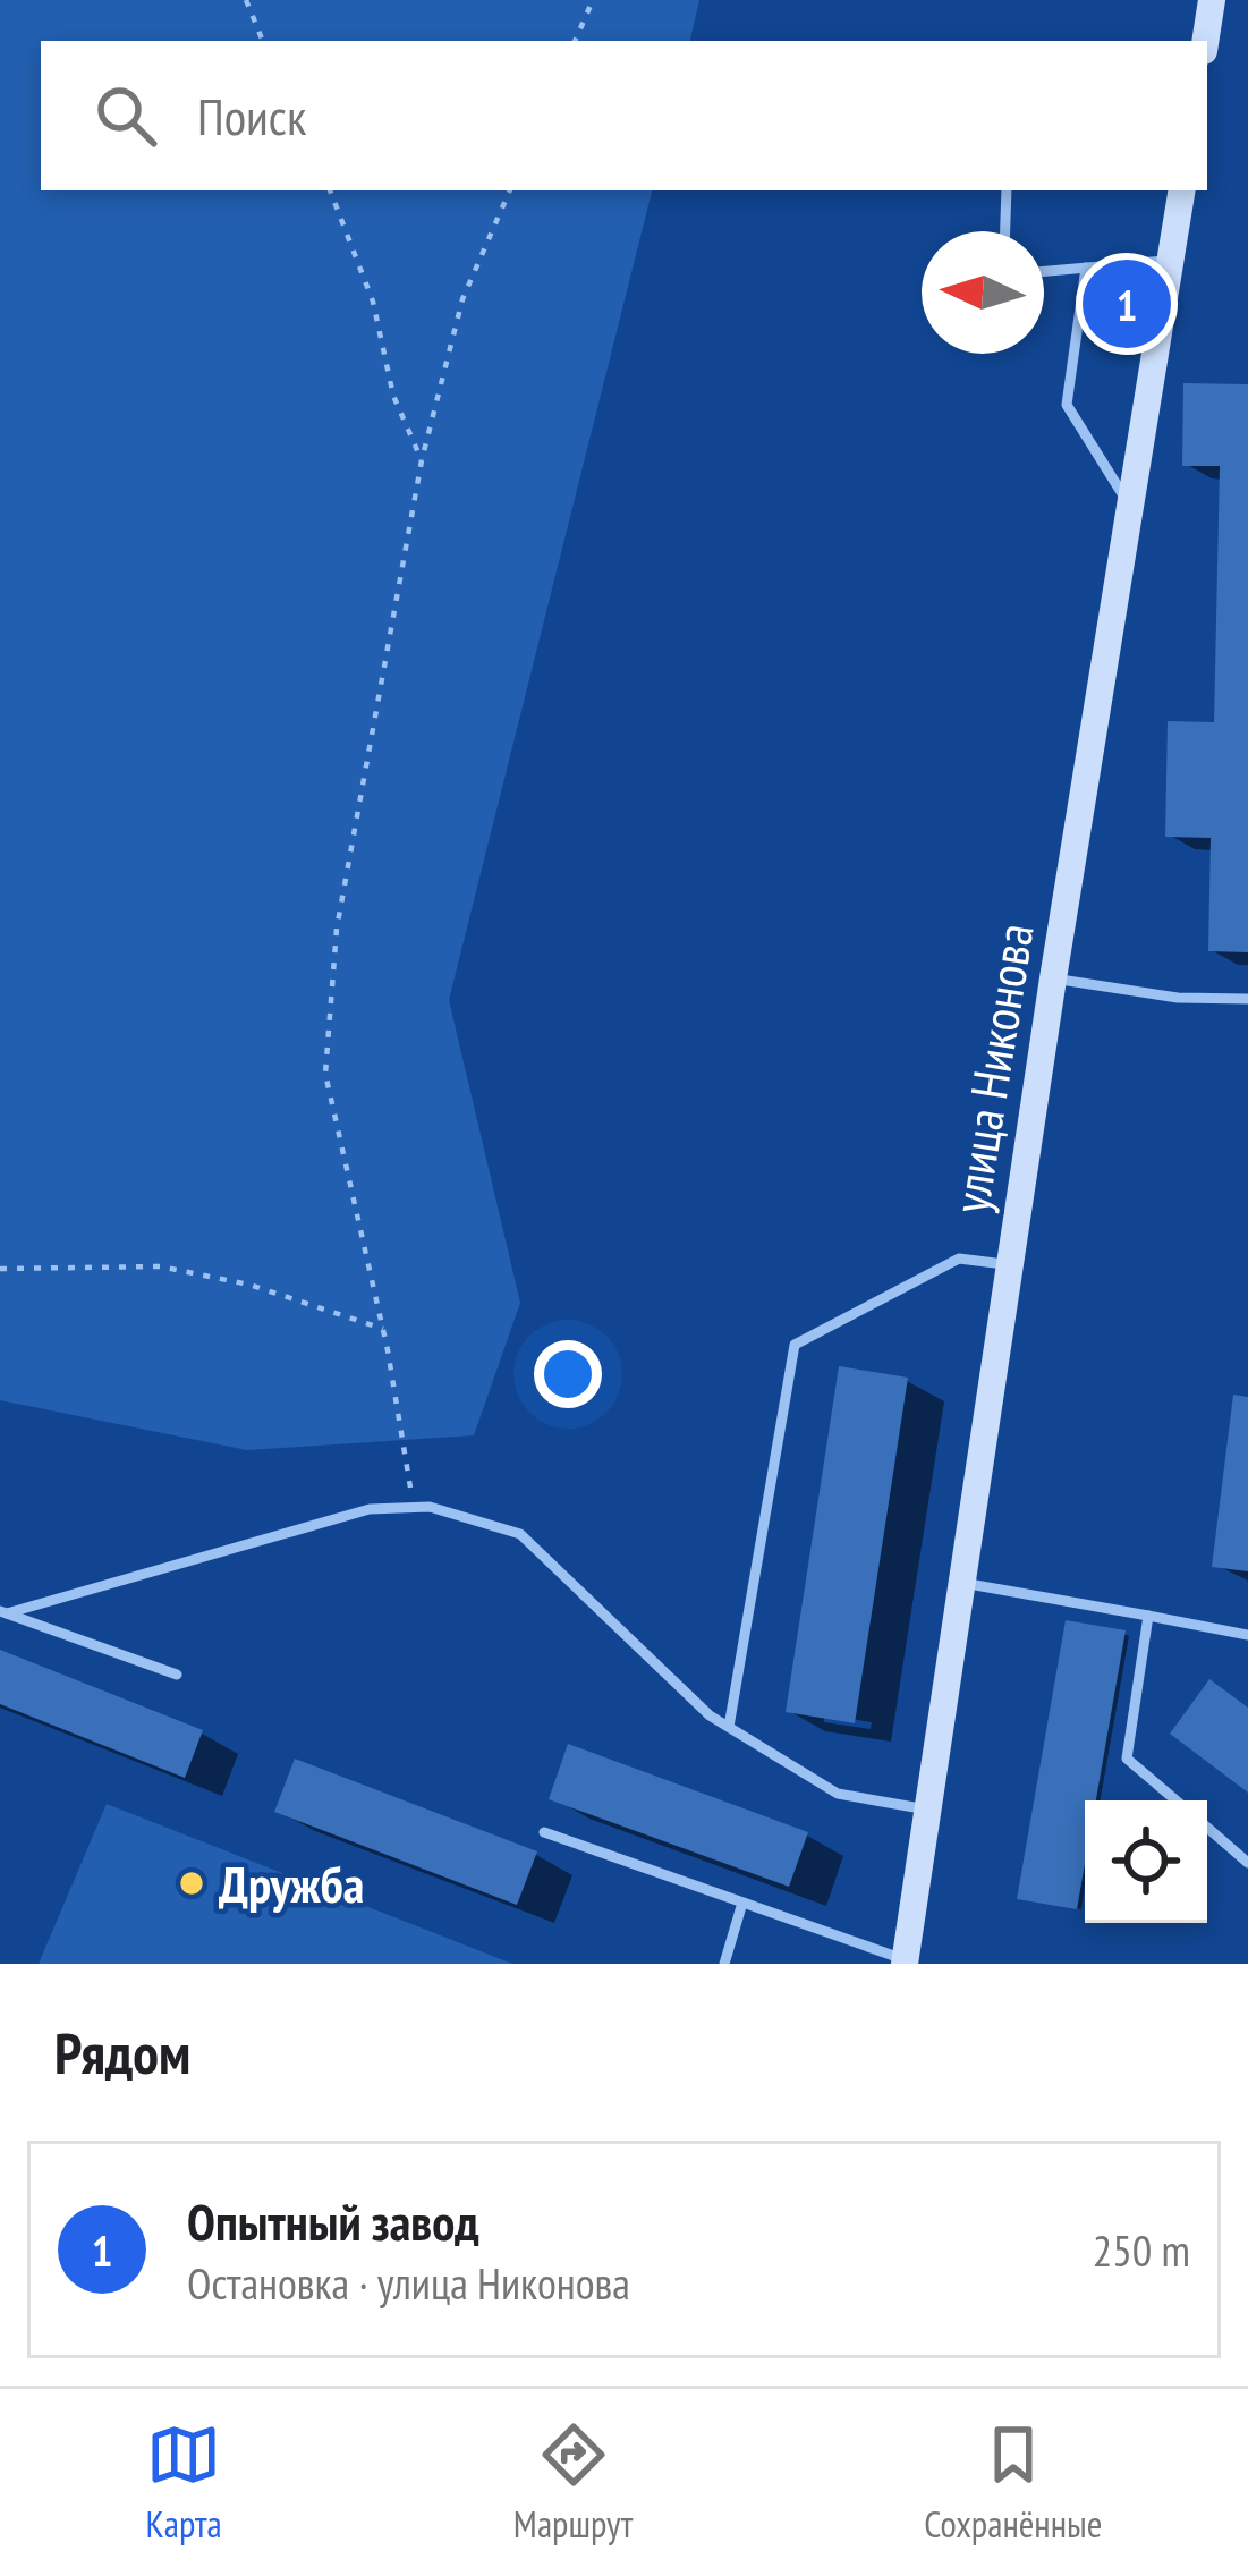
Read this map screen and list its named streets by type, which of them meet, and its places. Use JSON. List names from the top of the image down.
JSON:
{
  "streets": {
    "main road": ["улица Никонова"]
  },
  "places": ["Дружба"],
  "north": "left",
  "page": {
    "search": "Поиск",
    "pins": "1",
    "heading": "Рядом",
    "list": [
      {
        "mark": "1",
        "name": "Опытный завод",
        "note": "Остановка · улица Никонова",
        "value": "250 m"
      }
    ],
    "nav": ["Карта", "Маршрут", "Сохранённые"]
  }
}
